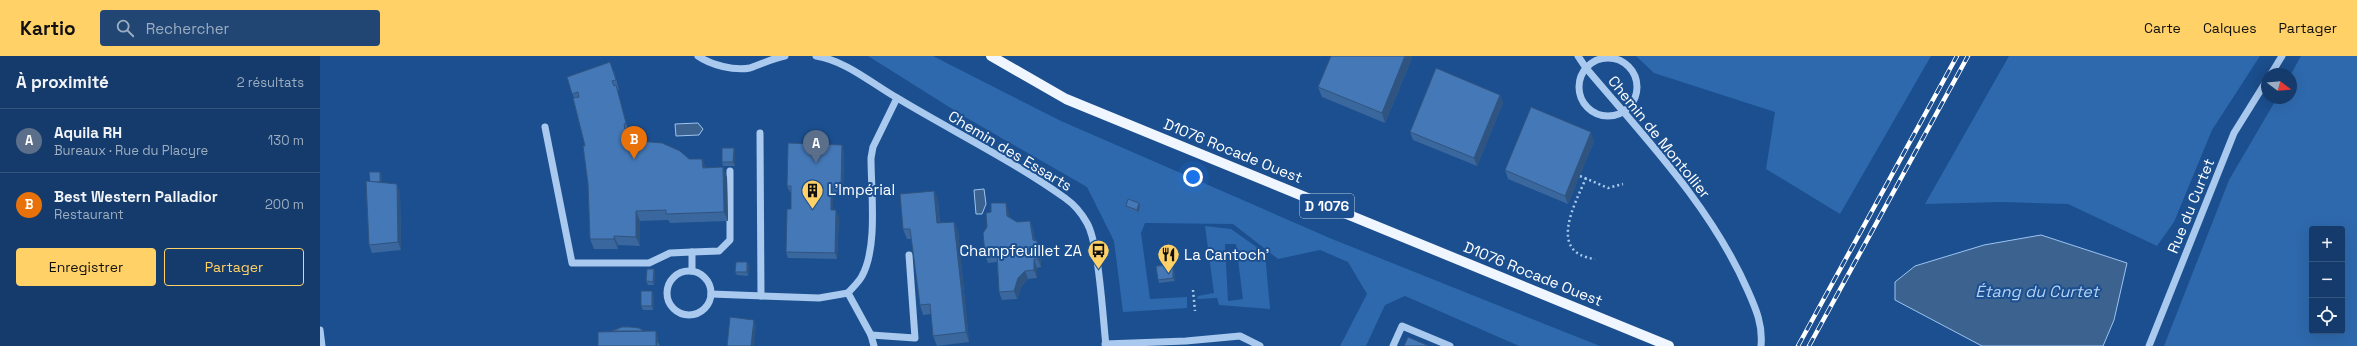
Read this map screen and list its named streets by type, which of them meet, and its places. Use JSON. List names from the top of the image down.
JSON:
{
  "streets": {
    "main road": ["D1076 Rocade Ouest", "D 1076"],
    "street": ["Chemin de Montollier", "Chemin des Essarts", "Rue du Curtet"]
  },
  "water": ["Étang du Curtet"],
  "places": {
    "building": ["L'Impérial"],
    "bus stop": ["Champfeuillet ZA"],
    "restaurant": ["La Cantoch'"]
  },
  "north": "right",
  "page": {
    "header": "Kartio",
    "search": "Rechercher",
    "nav": ["Carte", "Calques", "Partager"],
    "heading": ["À proximité", "2 résultats"],
    "list": [
      {
        "mark": "A",
        "name": "Aquila RH",
        "note": "Bureaux · Rue du Placyre",
        "value": "130 m"
      },
      {
        "mark": "B",
        "name": "Best Western Palladior",
        "note": "Restaurant",
        "value": "200 m"
      }
    ],
    "pins": ["B", "A"],
    "map_buttons": ["+", "−"],
    "buttons": ["Enregistrer", "Partager"]
  }
}
